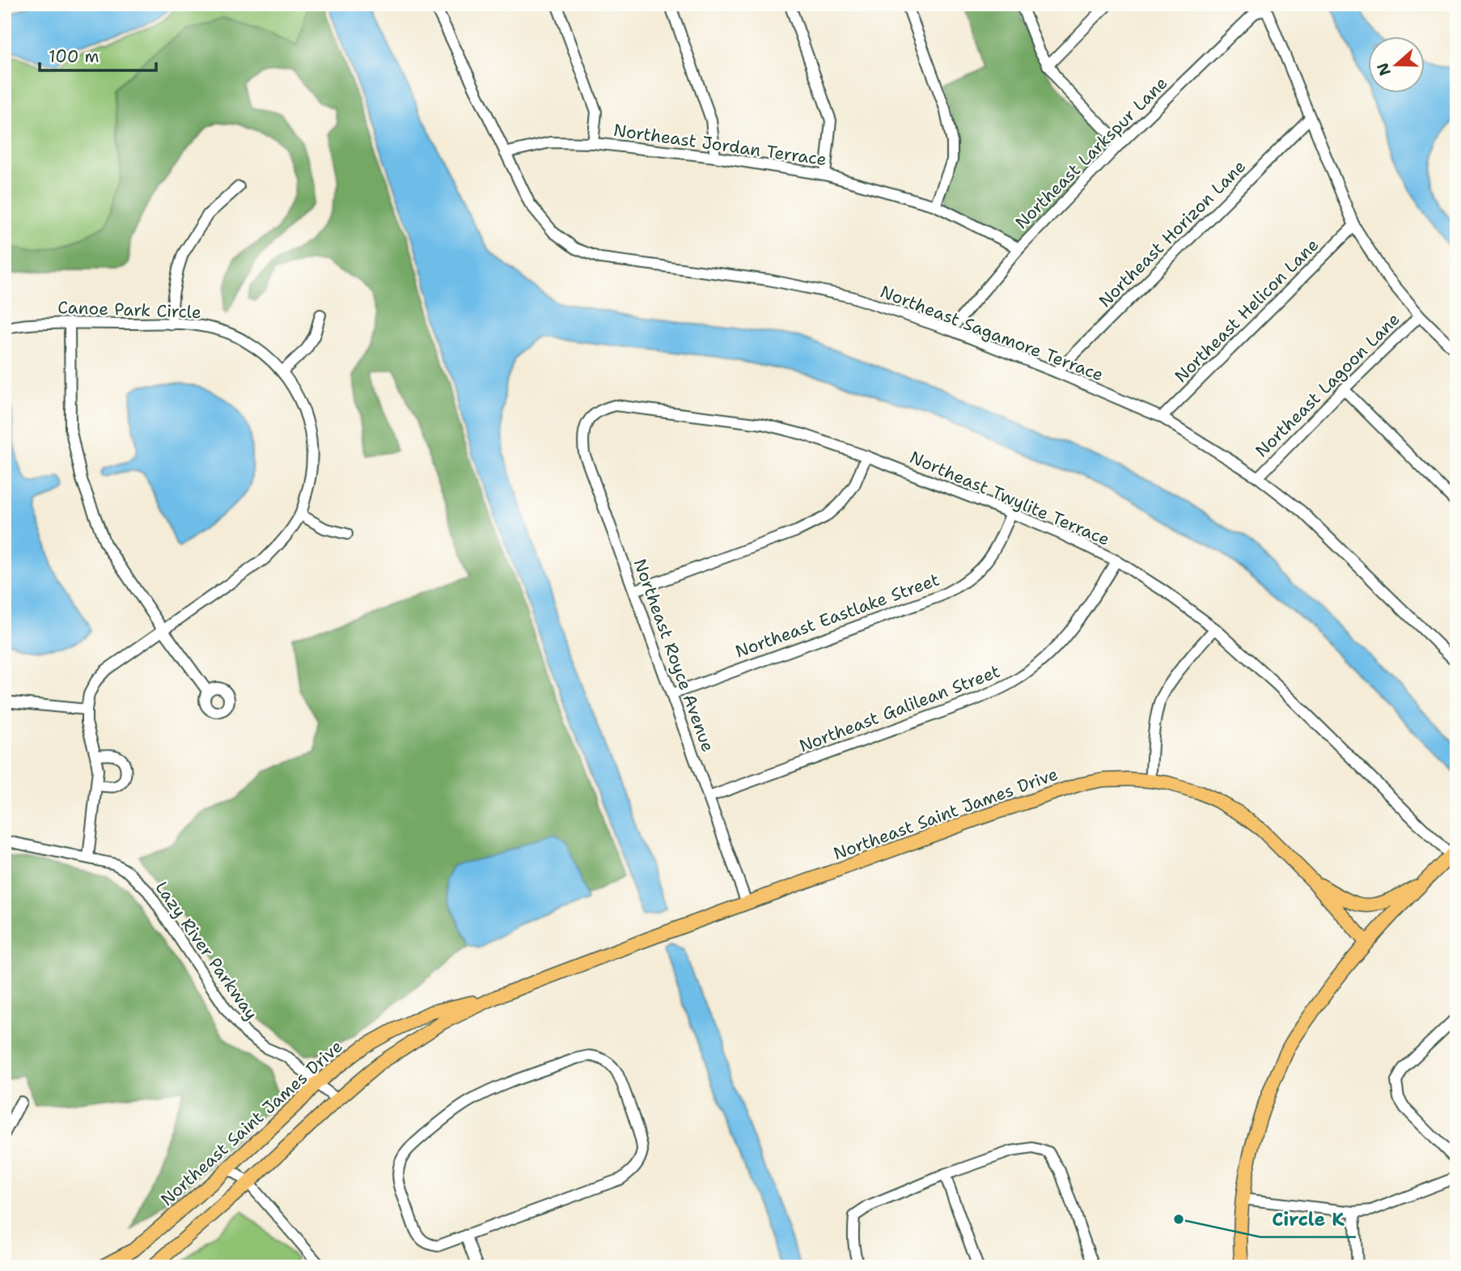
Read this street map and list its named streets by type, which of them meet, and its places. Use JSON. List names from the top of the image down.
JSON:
{
  "streets": {
    "main road": ["Northeast Saint James Drive"],
    "street": [
      "Northeast Jordan Terrace",
      "Northeast Larkspur Lane",
      "Northeast Horizon Lane",
      "Canoe Park Circle",
      "Northeast Helicon Lane",
      "Northeast Sagamore Terrace",
      "Northeast Lagoon Lane",
      "Northeast Twylite Terrace",
      "Northeast Eastlake Street",
      "Northeast Royce Avenue",
      "Northeast Galilean Street",
      "Lazy River Parkway"
    ]
  },
  "crossings": [
    ["Northeast Jordan Terrace", "Northeast Larkspur Lane"],
    ["Northeast Jordan Terrace", "Northeast Sagamore Terrace"],
    ["Northeast Larkspur Lane", "Northeast Sagamore Terrace"],
    ["Northeast Horizon Lane", "Northeast Sagamore Terrace"],
    ["Northeast Helicon Lane", "Northeast Sagamore Terrace"],
    ["Northeast Sagamore Terrace", "Northeast Lagoon Lane"],
    ["Northeast Twylite Terrace", "Northeast Eastlake Street"],
    ["Northeast Twylite Terrace", "Northeast Royce Avenue"],
    ["Northeast Twylite Terrace", "Northeast Galilean Street"],
    ["Northeast Eastlake Street", "Northeast Royce Avenue"],
    ["Northeast Royce Avenue", "Northeast Galilean Street"],
    ["Northeast Royce Avenue", "Northeast Saint James Drive"],
    ["Northeast Saint James Drive", "Lazy River Parkway"]
  ],
  "places": ["Circle K"],
  "scale_bar": "100 m",
  "north": "left"
}
